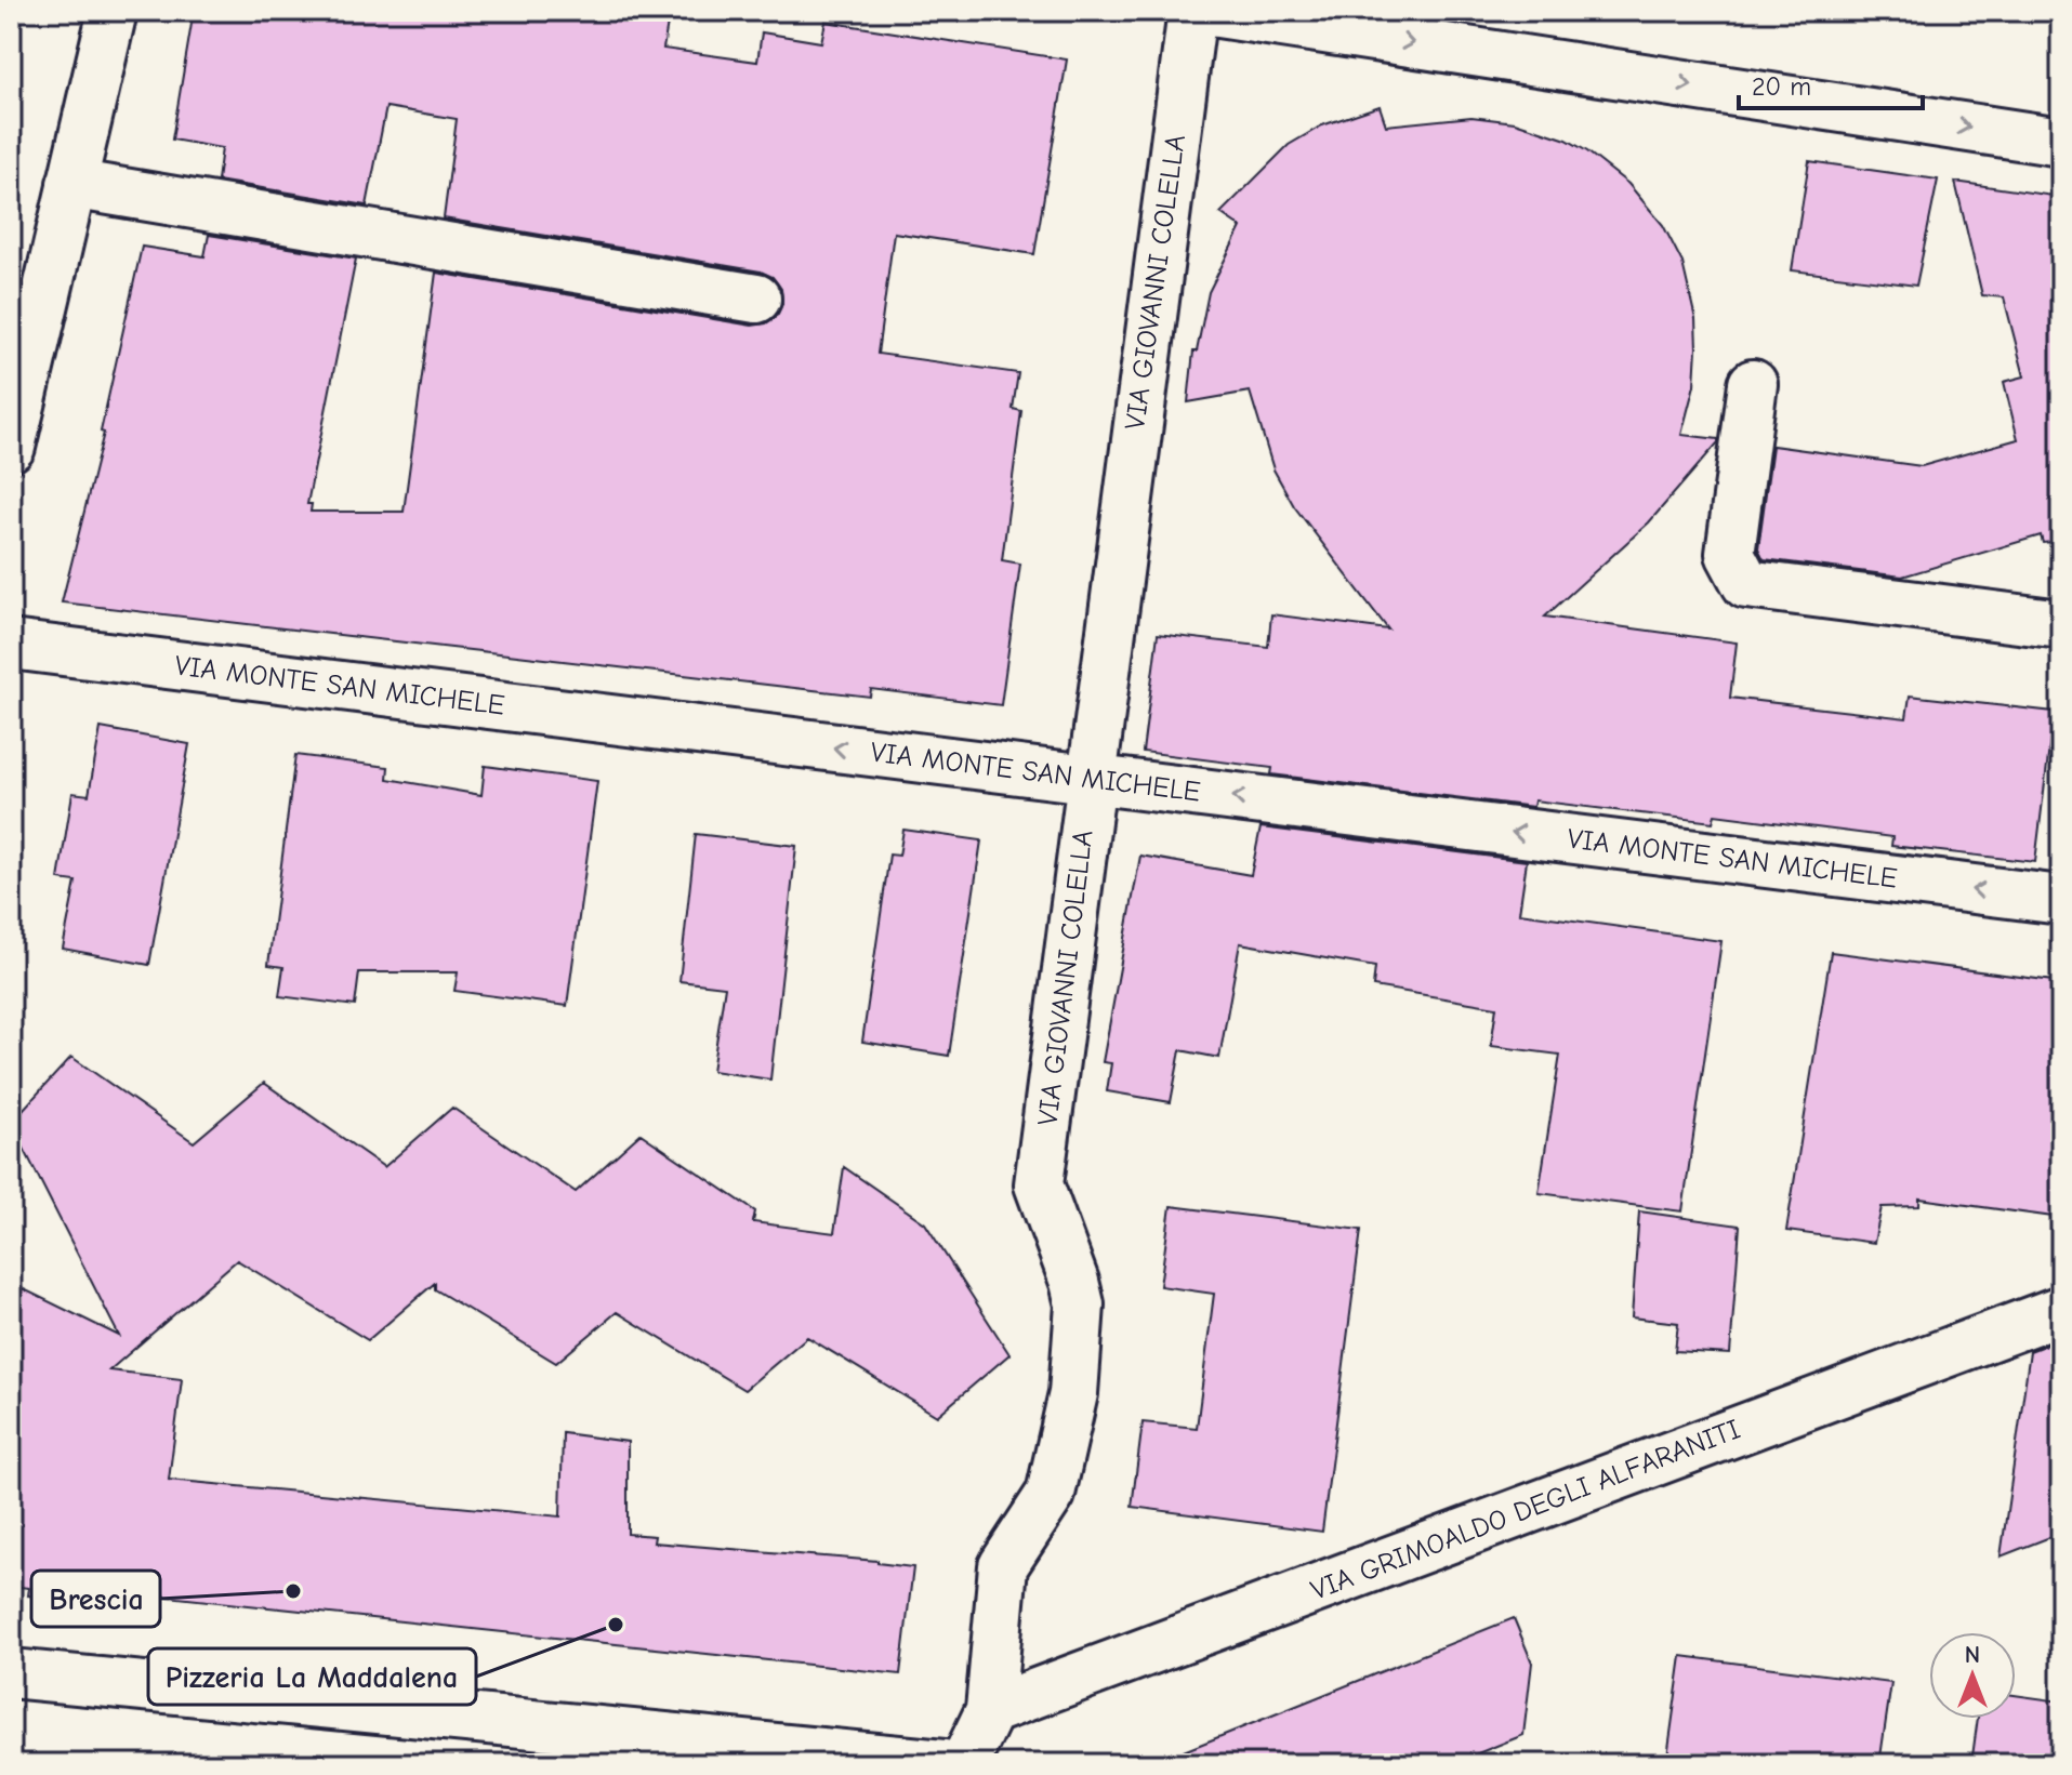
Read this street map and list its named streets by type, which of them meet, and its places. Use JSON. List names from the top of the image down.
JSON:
{
  "streets": {
    "street": ["VIA GIOVANNI COLELLA", "VIA MONTE SAN MICHELE", "VIA GRIMOALDO DEGLI ALFARANITI"]
  },
  "crossings": [
    ["VIA GIOVANNI COLELLA", "VIA MONTE SAN MICHELE"],
    ["VIA GIOVANNI COLELLA", "VIA GRIMOALDO DEGLI ALFARANITI"]
  ],
  "one_way": ["VIA MONTE SAN MICHELE"],
  "places": ["Brescia", "Pizzeria La Maddalena"],
  "scale_bar": "20 m",
  "north": "top"
}
